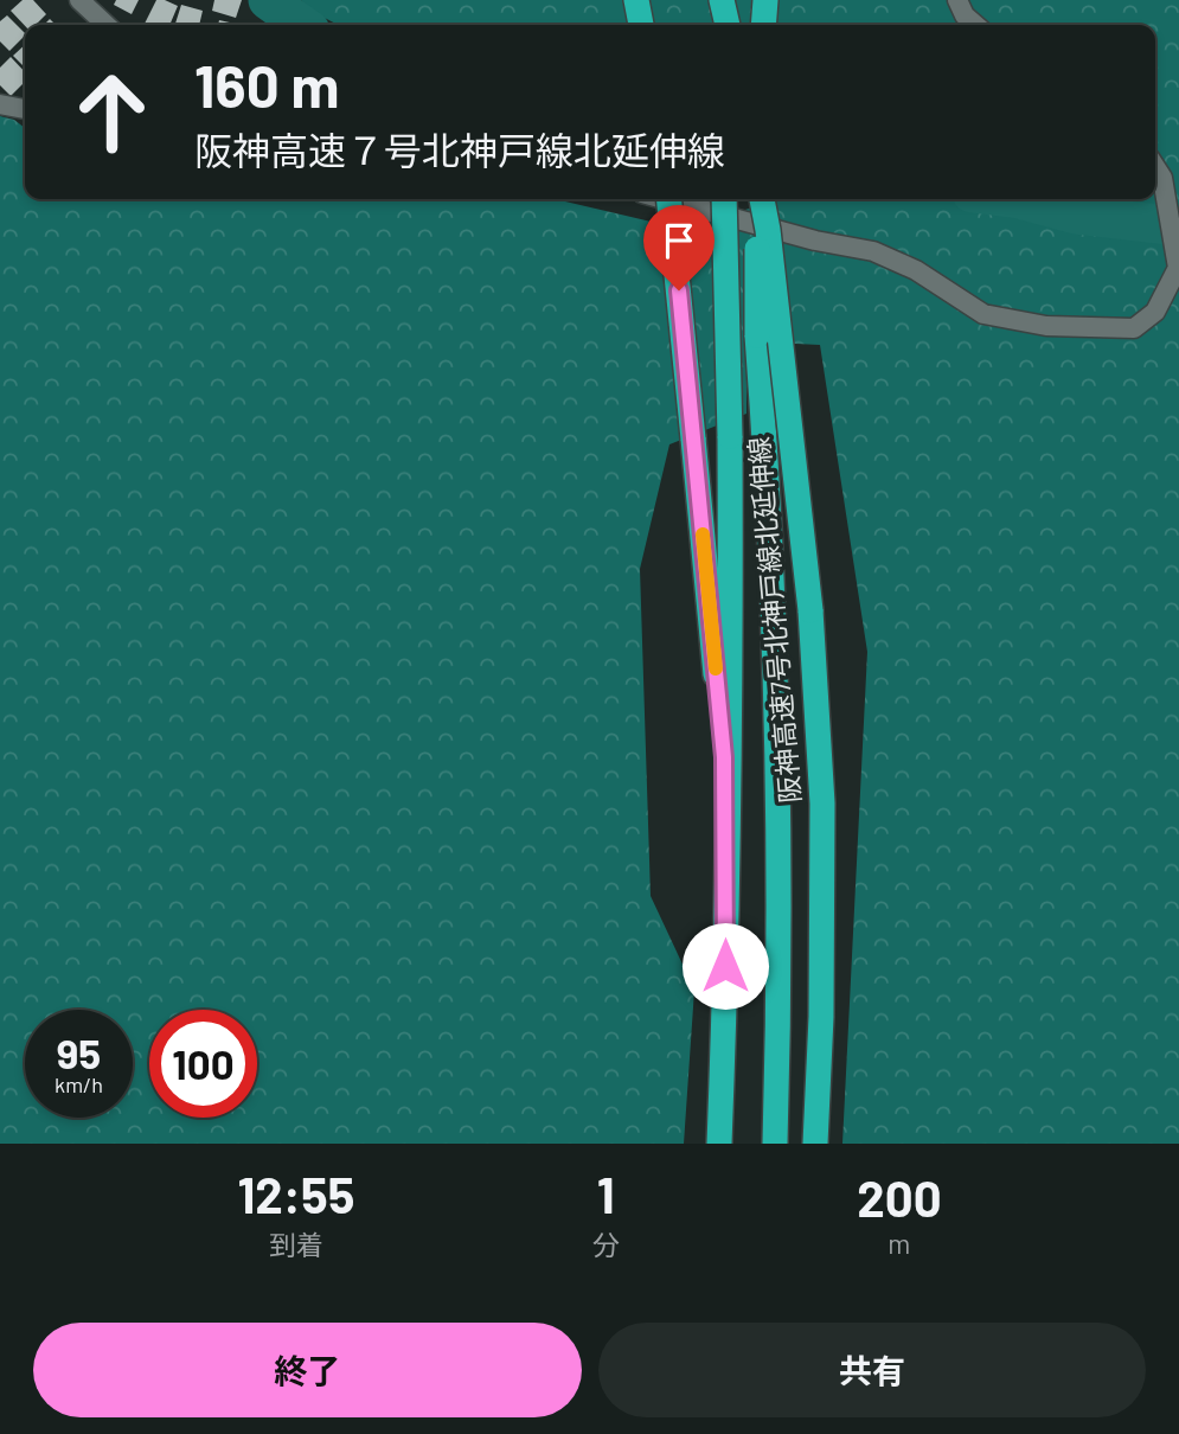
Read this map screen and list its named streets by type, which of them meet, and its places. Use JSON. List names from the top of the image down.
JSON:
{
  "streets": {
    "highway": ["阪神高速7号北神戸線北延伸線"]
  },
  "page": {
    "turn": ["160 m", "阪神高速７号北神戸線北延伸線"],
    "speed": "95 km/h",
    "limit": "100",
    "eta": [
      "12:55",
      "到着",
      "1",
      "分",
      "200",
      "m"
    ],
    "buttons": ["終了", "共有"]
  }
}
